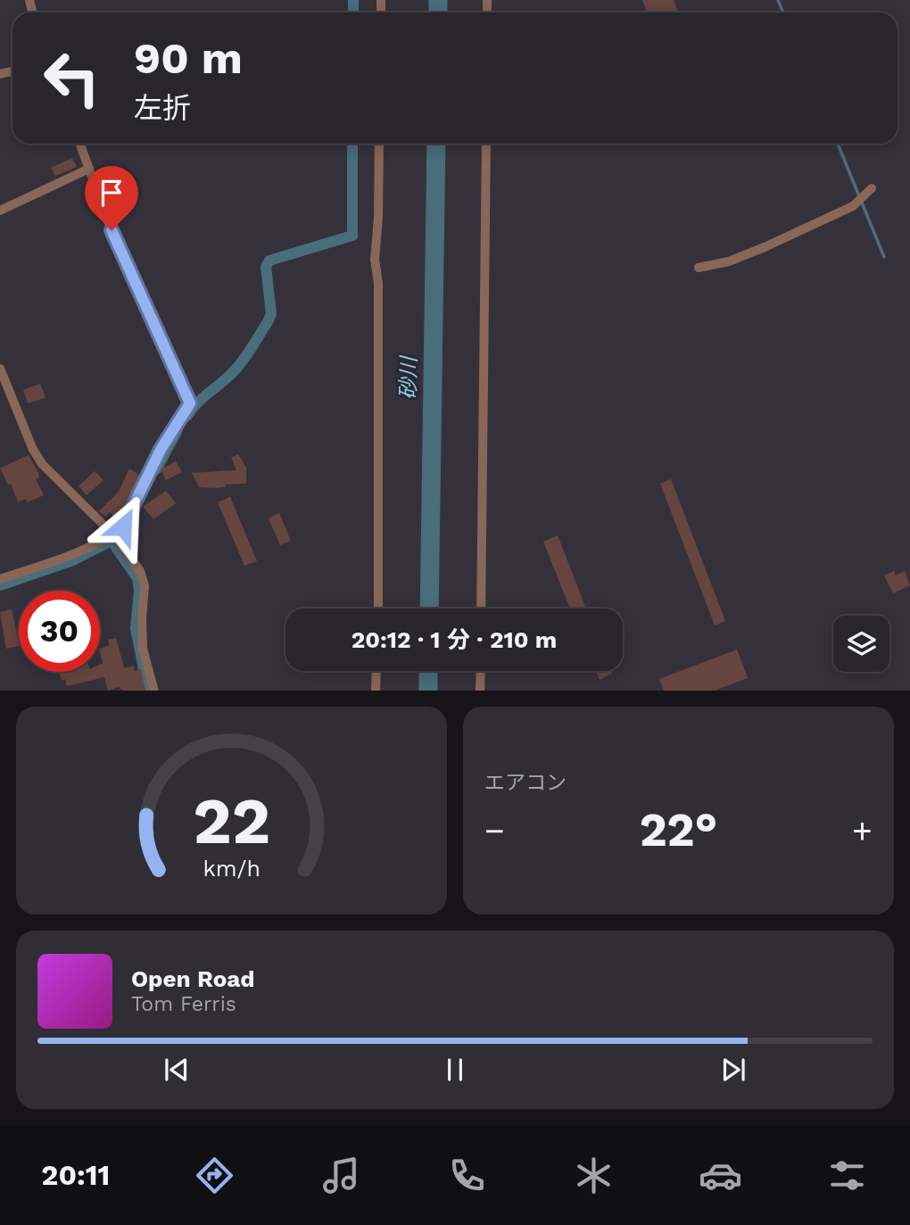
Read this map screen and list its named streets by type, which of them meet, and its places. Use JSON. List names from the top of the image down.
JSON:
{
  "water": ["砂川"],
  "page": {
    "turn": ["90 m", "左折"],
    "limit": "30",
    "trip": "20:12 · 1 分 · 210 m",
    "tile": "エアコン",
    "heat": ["−", "22°", "+"],
    "song": ["Open Road", "Tom Ferris"],
    "tabs": "20:11",
    "gauge": ["22", "km/h"]
  }
}
